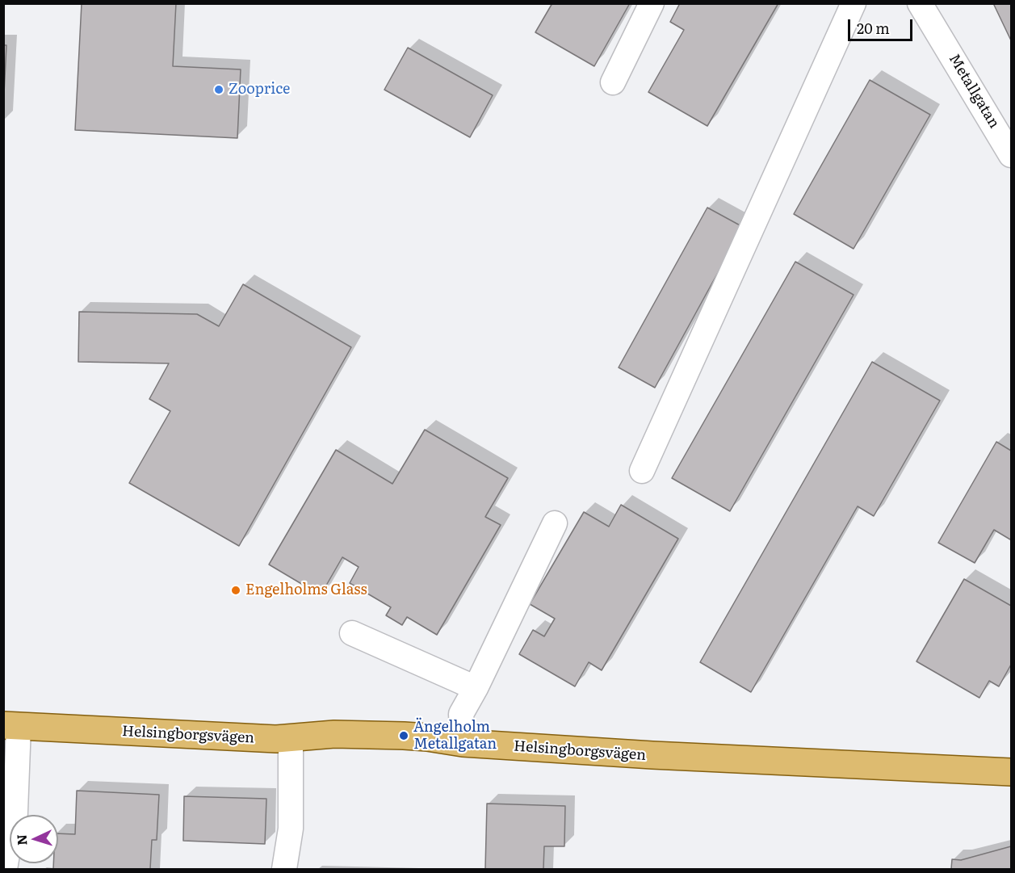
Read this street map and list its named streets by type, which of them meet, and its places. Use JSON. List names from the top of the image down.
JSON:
{
  "streets": {
    "main road": ["Helsingborgsvägen"],
    "street": ["Metallgatan"]
  },
  "places": ["Zooprice", "Engelholms Glass", "Ängelholm Metallgatan"],
  "scale_bar": "20 m",
  "north": "left"
}
